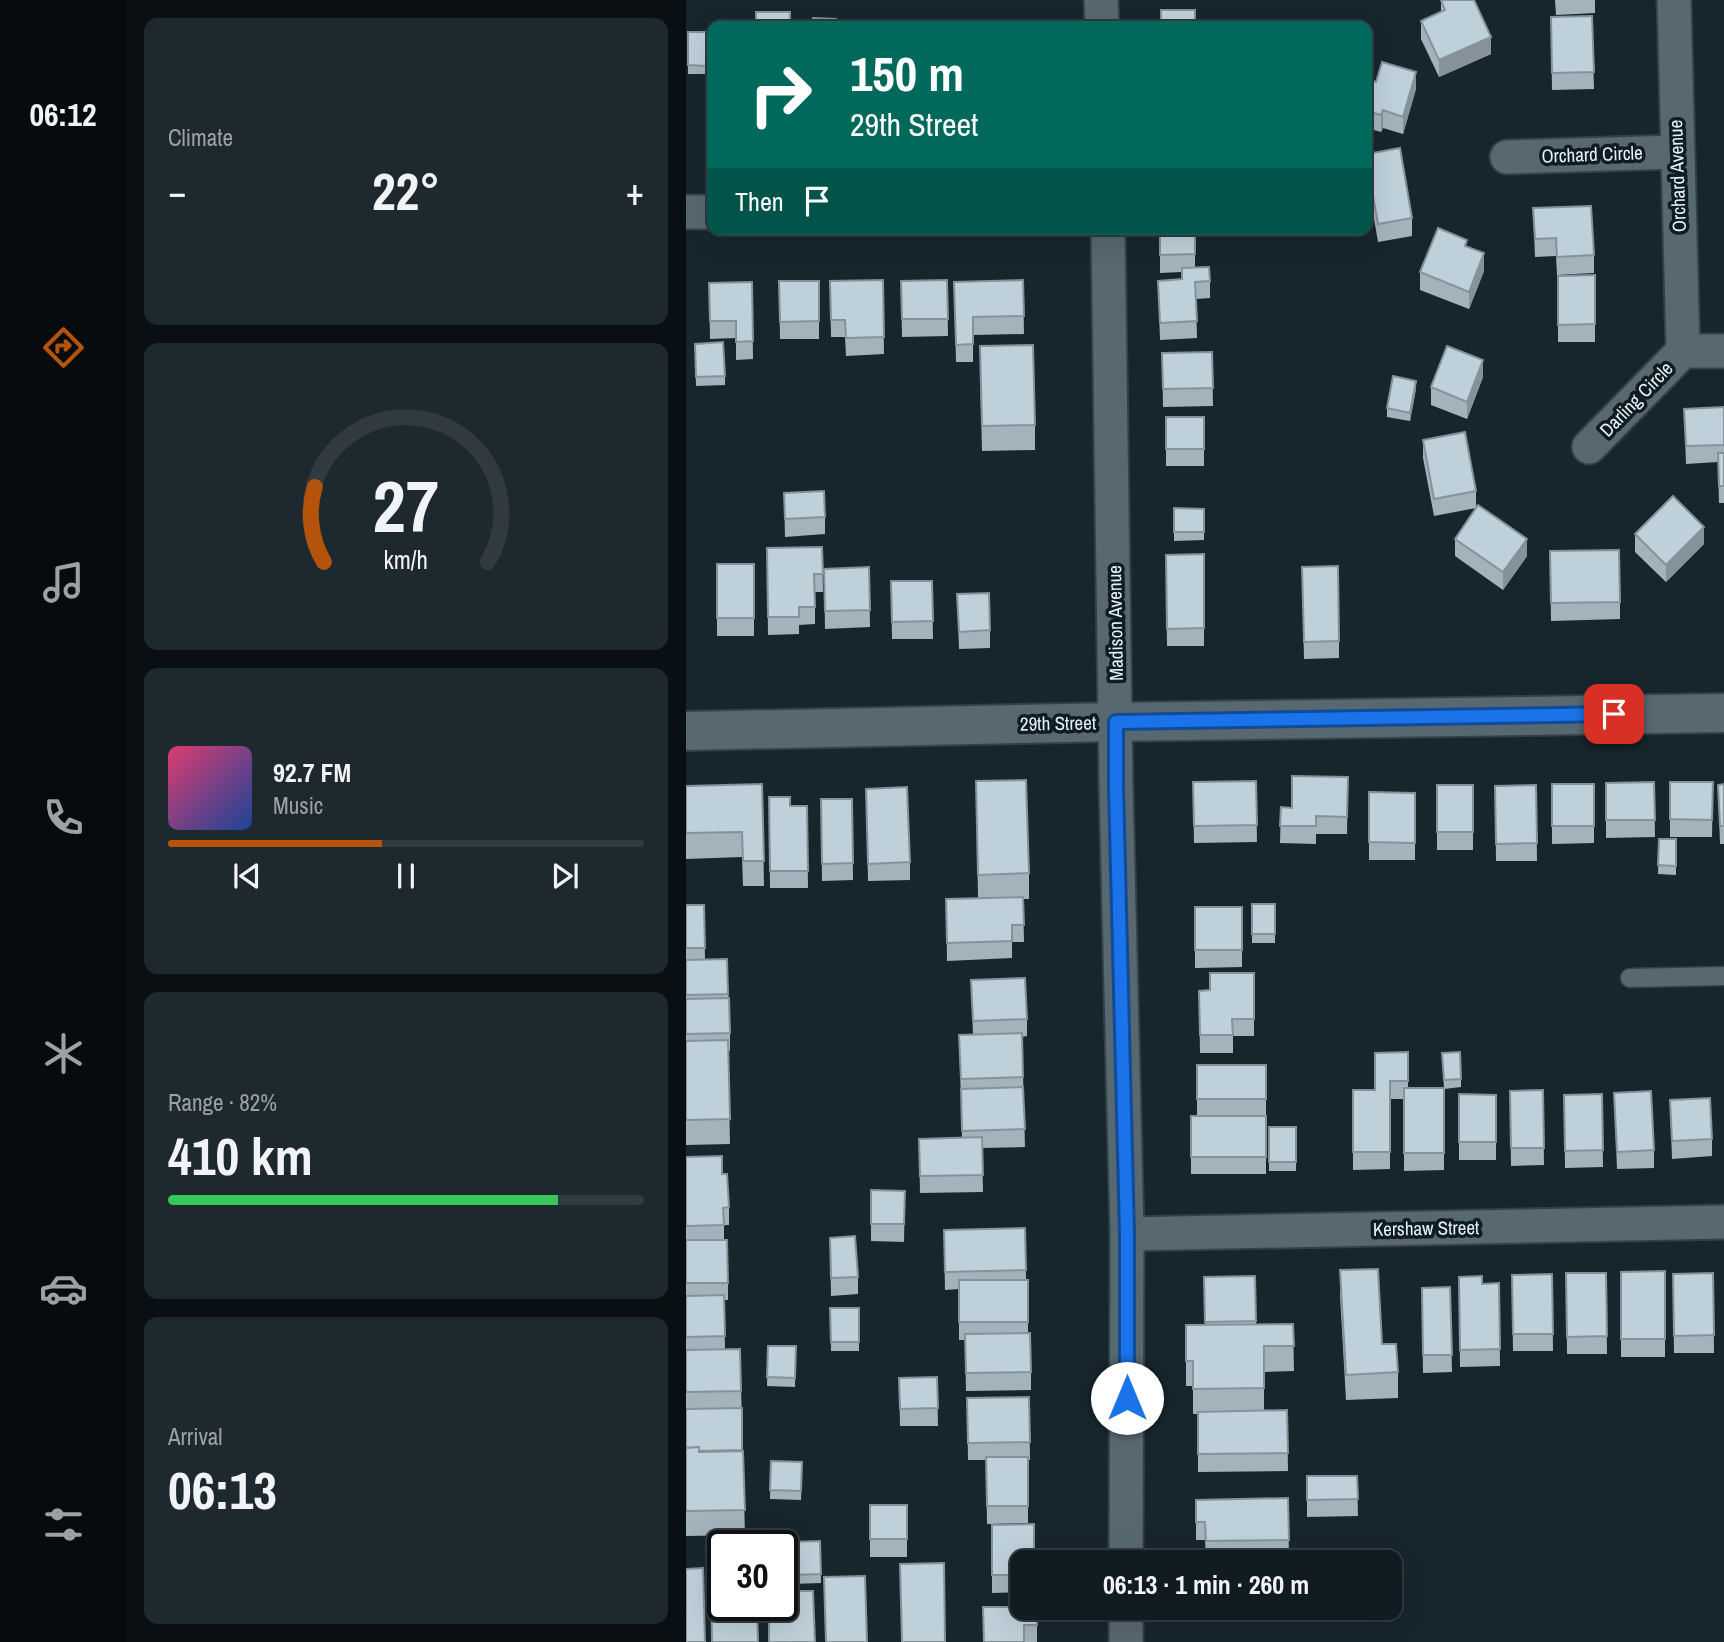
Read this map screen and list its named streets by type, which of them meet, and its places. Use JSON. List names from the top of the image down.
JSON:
{
  "streets": {
    "street": [
      "Orchard Circle",
      "Orchard Avenue",
      "Darling Circle",
      "Madison Avenue",
      "29th Street",
      "Kershaw Street"
    ]
  },
  "crossings": [
    ["Orchard Circle", "Orchard Avenue"],
    ["Orchard Avenue", "Darling Circle"],
    ["Madison Avenue", "29th Street"],
    ["Madison Avenue", "Kershaw Street"]
  ],
  "page": {
    "tabs": "06:12",
    "tile": [
      "Climate",
      ["Range · 82%", "410 km"],
      ["Arrival", "06:13"]
    ],
    "turn": ["150 m", "29th Street"],
    "heat": ["−", "22°", "+"],
    "then": "Then",
    "song": ["92.7 FM", "Music"],
    "limit": "30",
    "trip": "06:13 · 1 min · 260 m",
    "gauge": ["27", "km/h"]
  }
}
